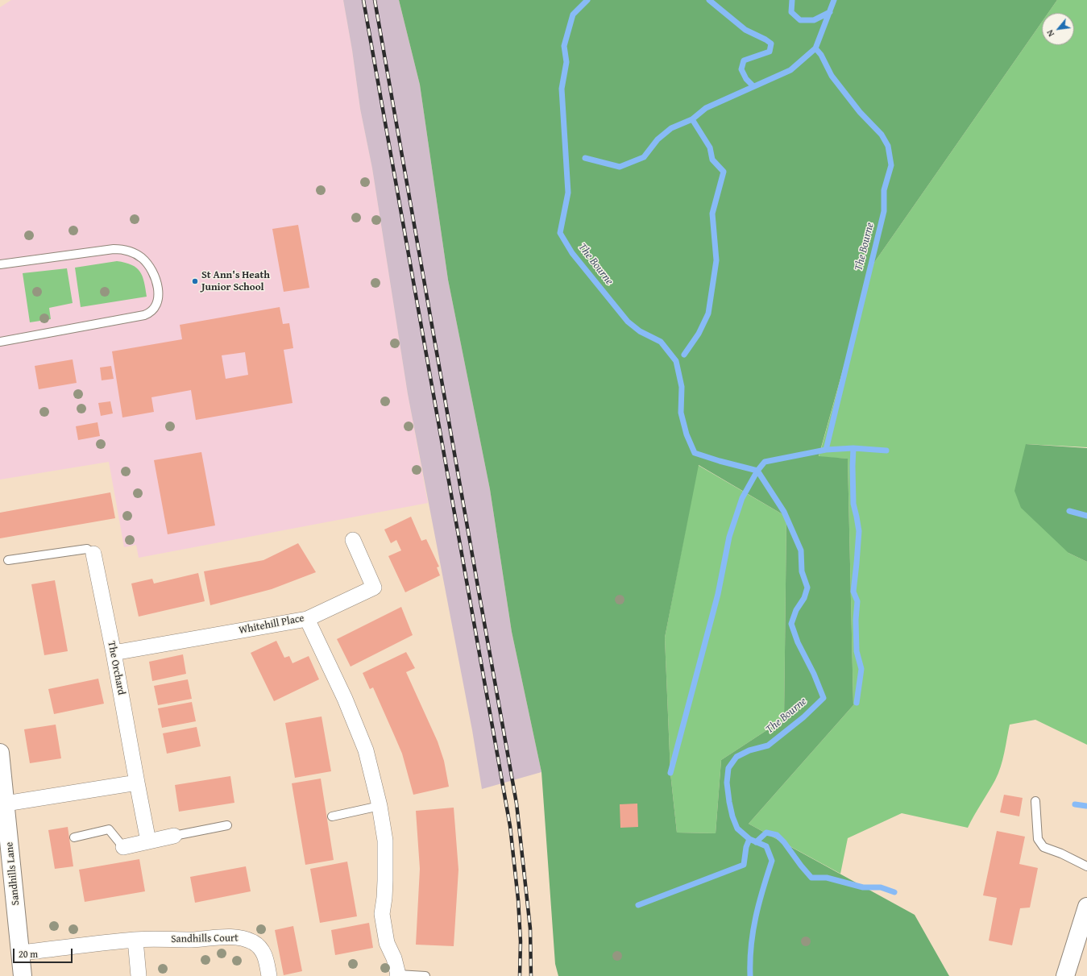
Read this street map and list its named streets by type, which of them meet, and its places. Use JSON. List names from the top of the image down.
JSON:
{
  "streets": {
    "main road": ["Sandhills Lane"],
    "street": ["Whitehill Place", "The Orchard", "Sandhills Court"]
  },
  "crossings": [
    ["Whitehill Place", "The Orchard"],
    ["Sandhills Lane", "Sandhills Court"]
  ],
  "water": ["The Bourne"],
  "places": ["St Ann's Heath Junior School"],
  "scale_bar": "20 m",
  "north": "bottom left"
}
